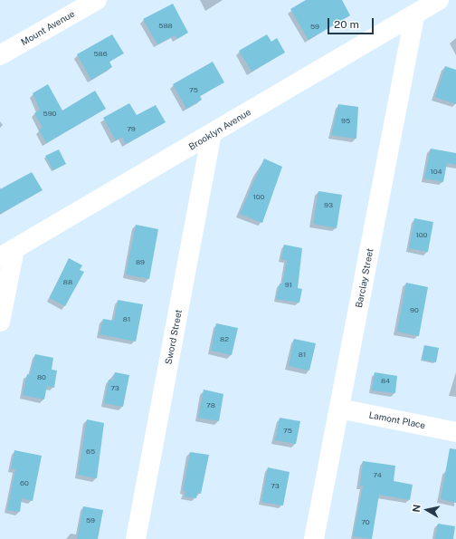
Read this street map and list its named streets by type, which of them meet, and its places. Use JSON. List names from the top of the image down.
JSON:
{
  "streets": {
    "street": [
      "Mount Avenue",
      "Brooklyn Avenue",
      "Barclay Street",
      "Sword Street",
      "Lamont Place"
    ]
  },
  "crossings": [
    ["Brooklyn Avenue", "Barclay Street"],
    ["Brooklyn Avenue", "Sword Street"],
    ["Barclay Street", "Lamont Place"]
  ],
  "house_numbers": [
    "588",
    "59",
    "586",
    "75",
    "590",
    "95",
    "79",
    "104",
    "100",
    "93",
    "100",
    "89",
    "88",
    "91",
    "90",
    "81",
    "82",
    "81",
    "80",
    "84",
    "73",
    "78",
    "75",
    "65",
    "74",
    "60",
    "73",
    "59",
    "70"
  ],
  "scale_bar": "20 m",
  "north": "left"
}
